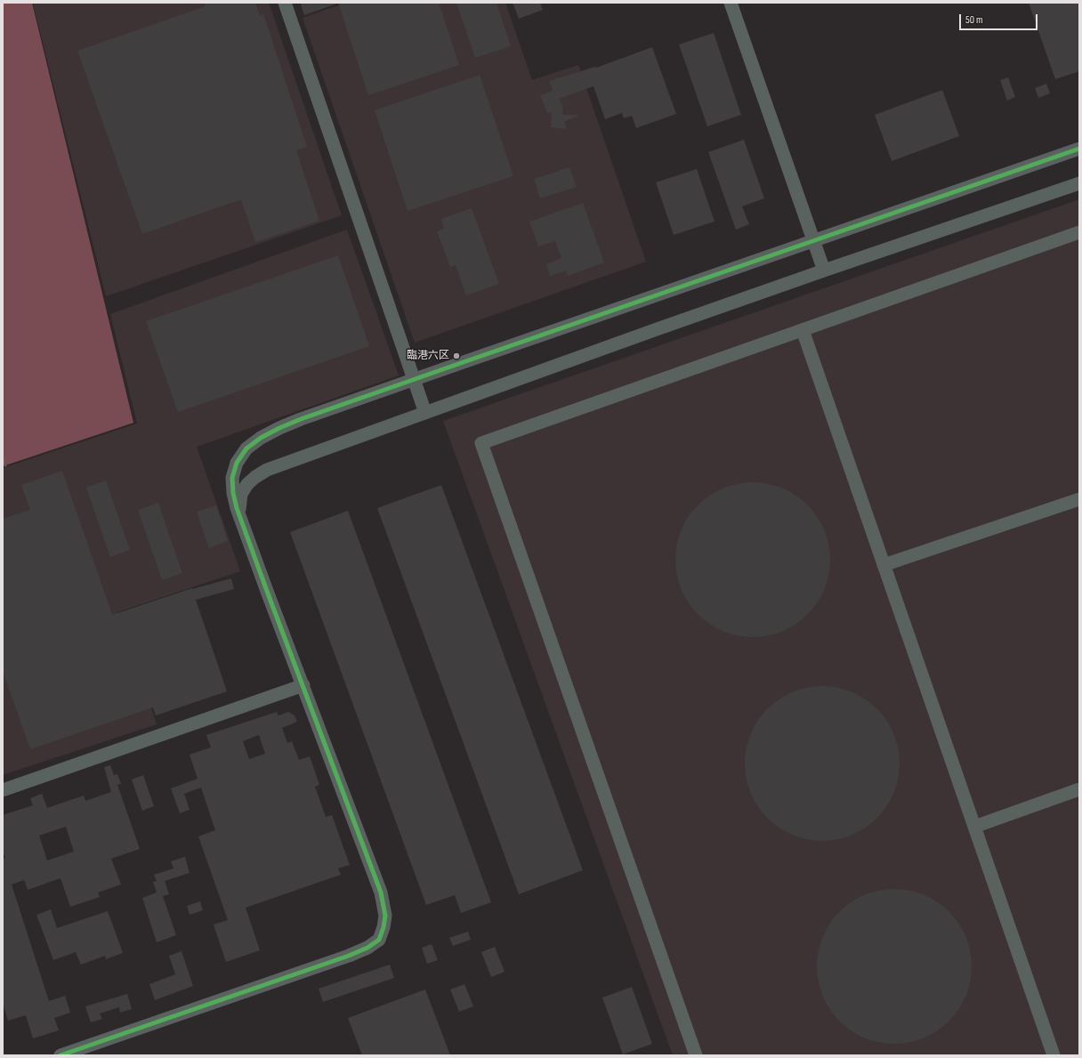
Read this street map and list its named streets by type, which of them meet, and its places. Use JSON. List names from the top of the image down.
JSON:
{
  "places": ["臨港六区"],
  "scale_bar": "50 m"
}
